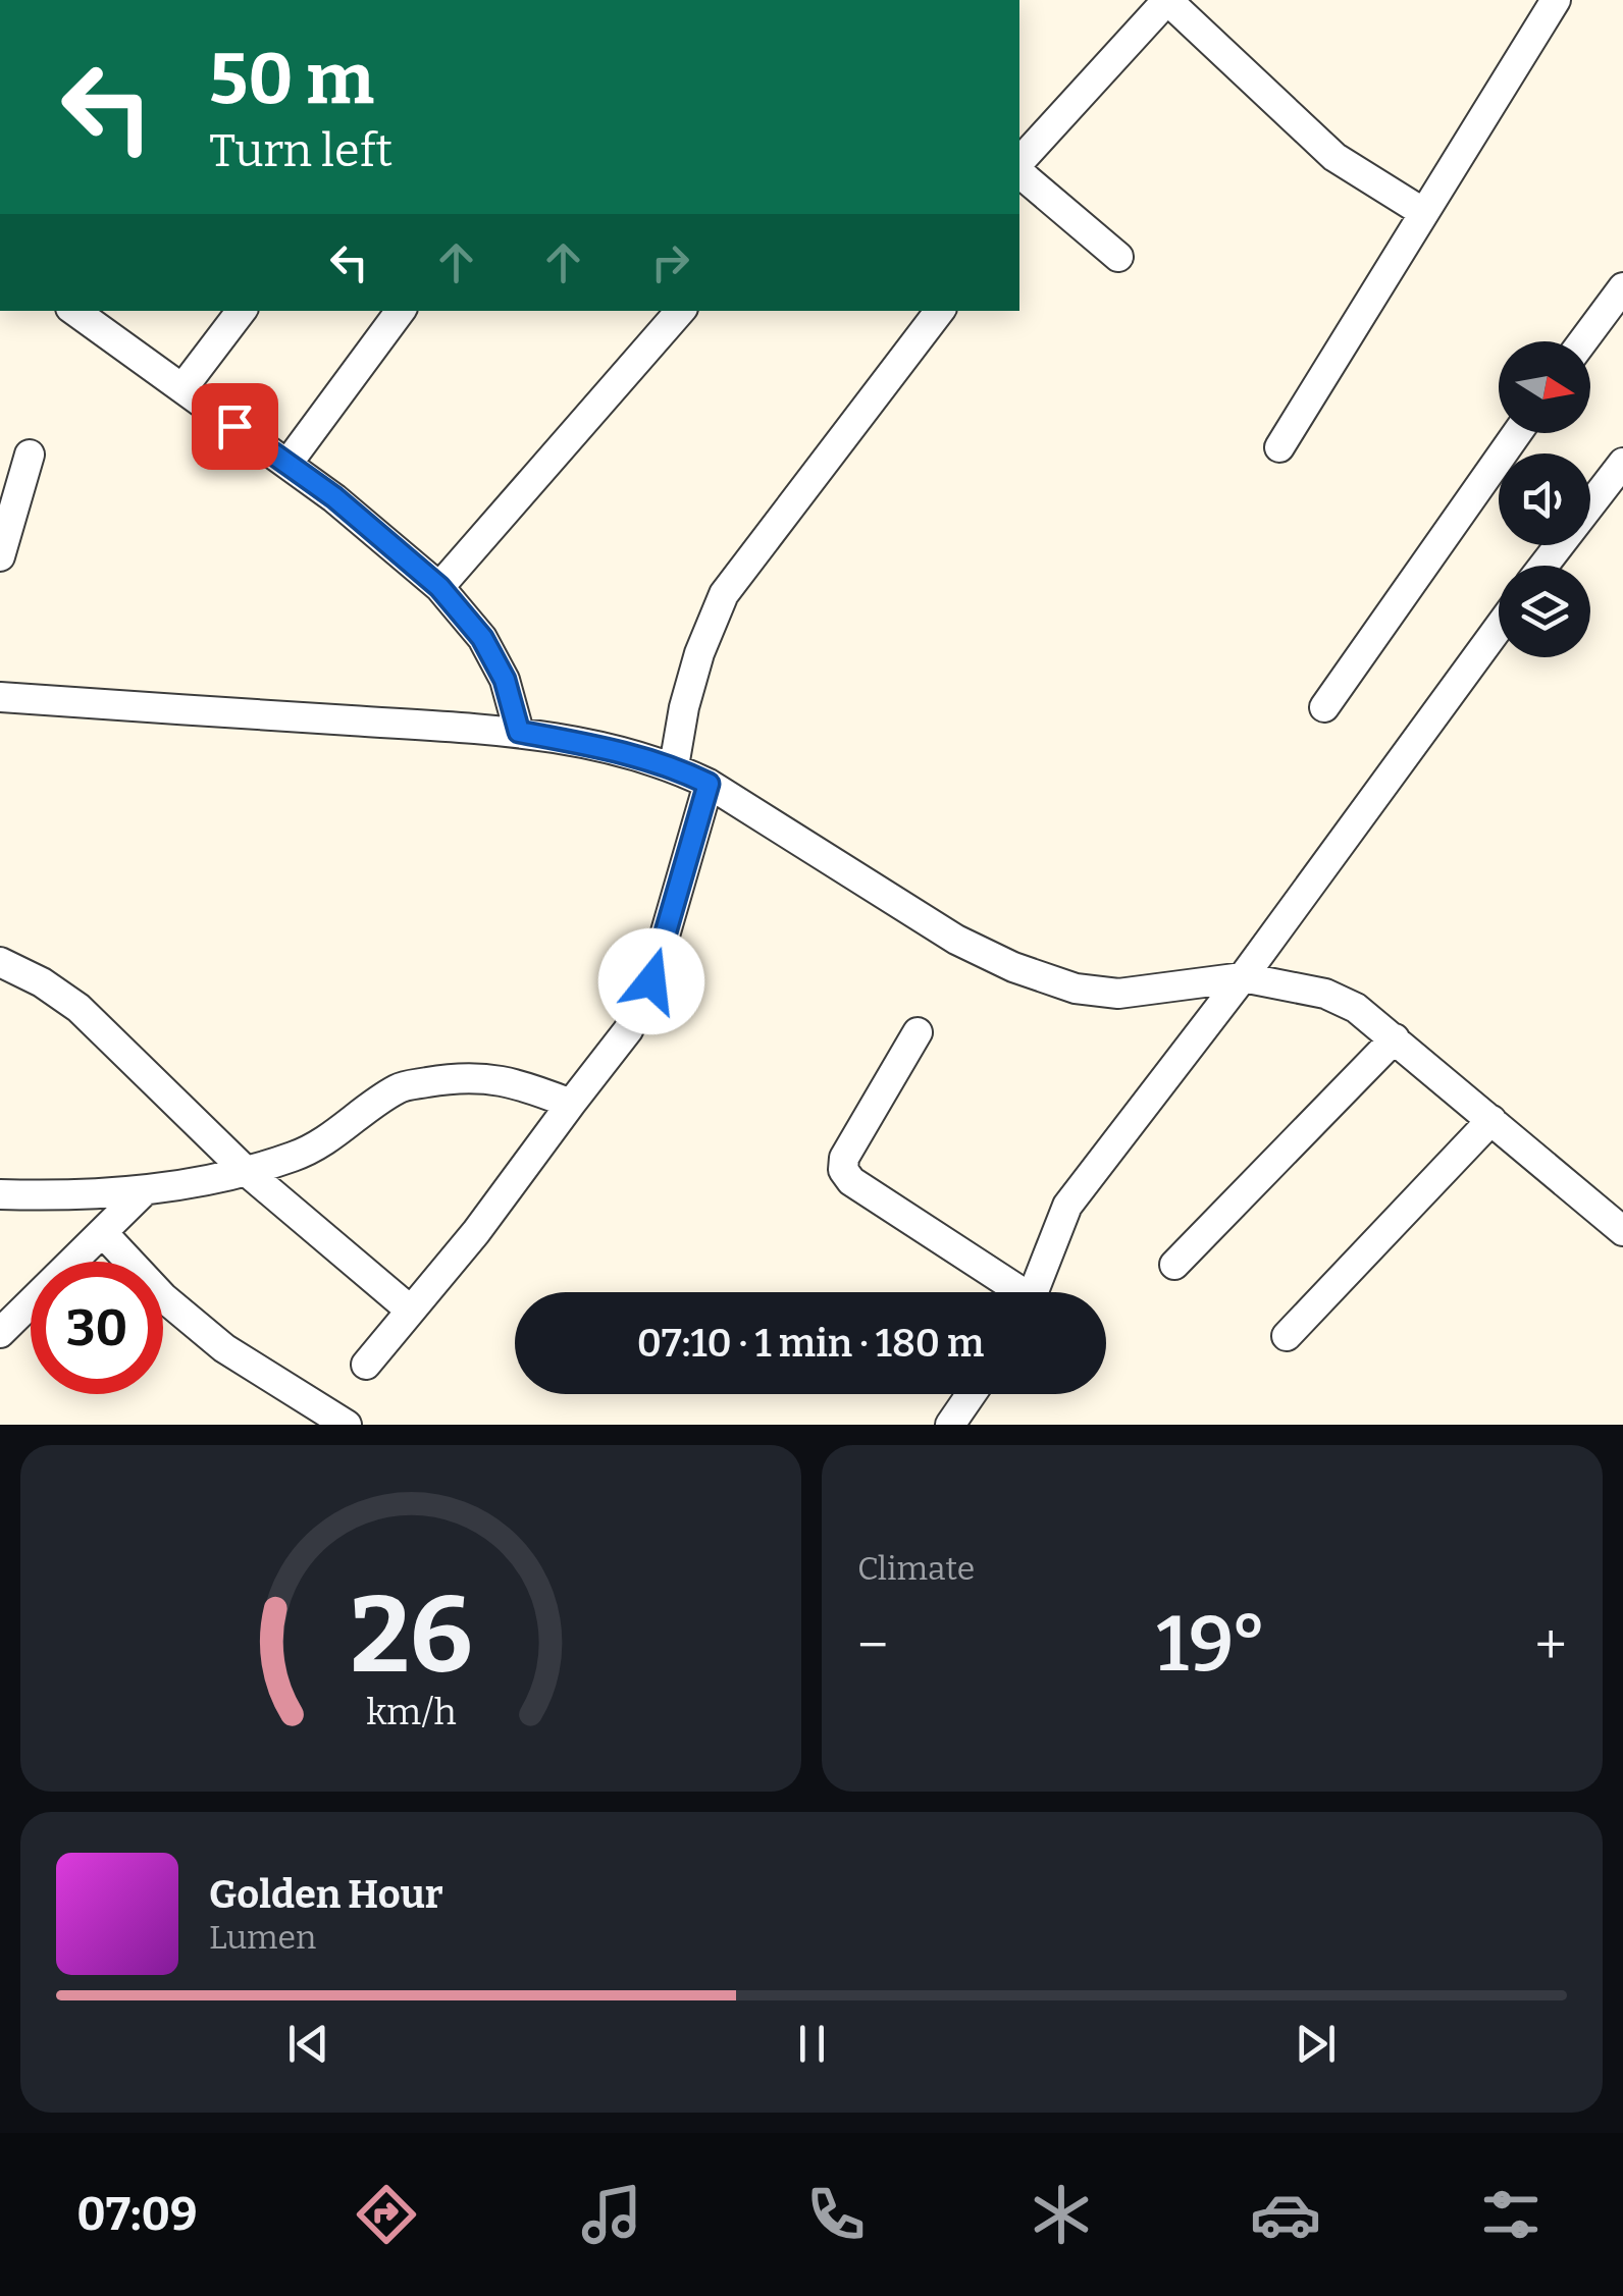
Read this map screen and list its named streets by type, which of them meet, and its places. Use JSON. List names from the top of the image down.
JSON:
{
  "north": "right",
  "page": {
    "turn": ["50 m", "Turn left"],
    "limit": "30",
    "trip": "07:10 · 1 min · 180 m",
    "tile": "Climate",
    "heat": ["−", "19°", "+"],
    "song": ["Golden Hour", "Lumen"],
    "tabs": "07:09",
    "gauge": ["26", "km/h"]
  }
}
